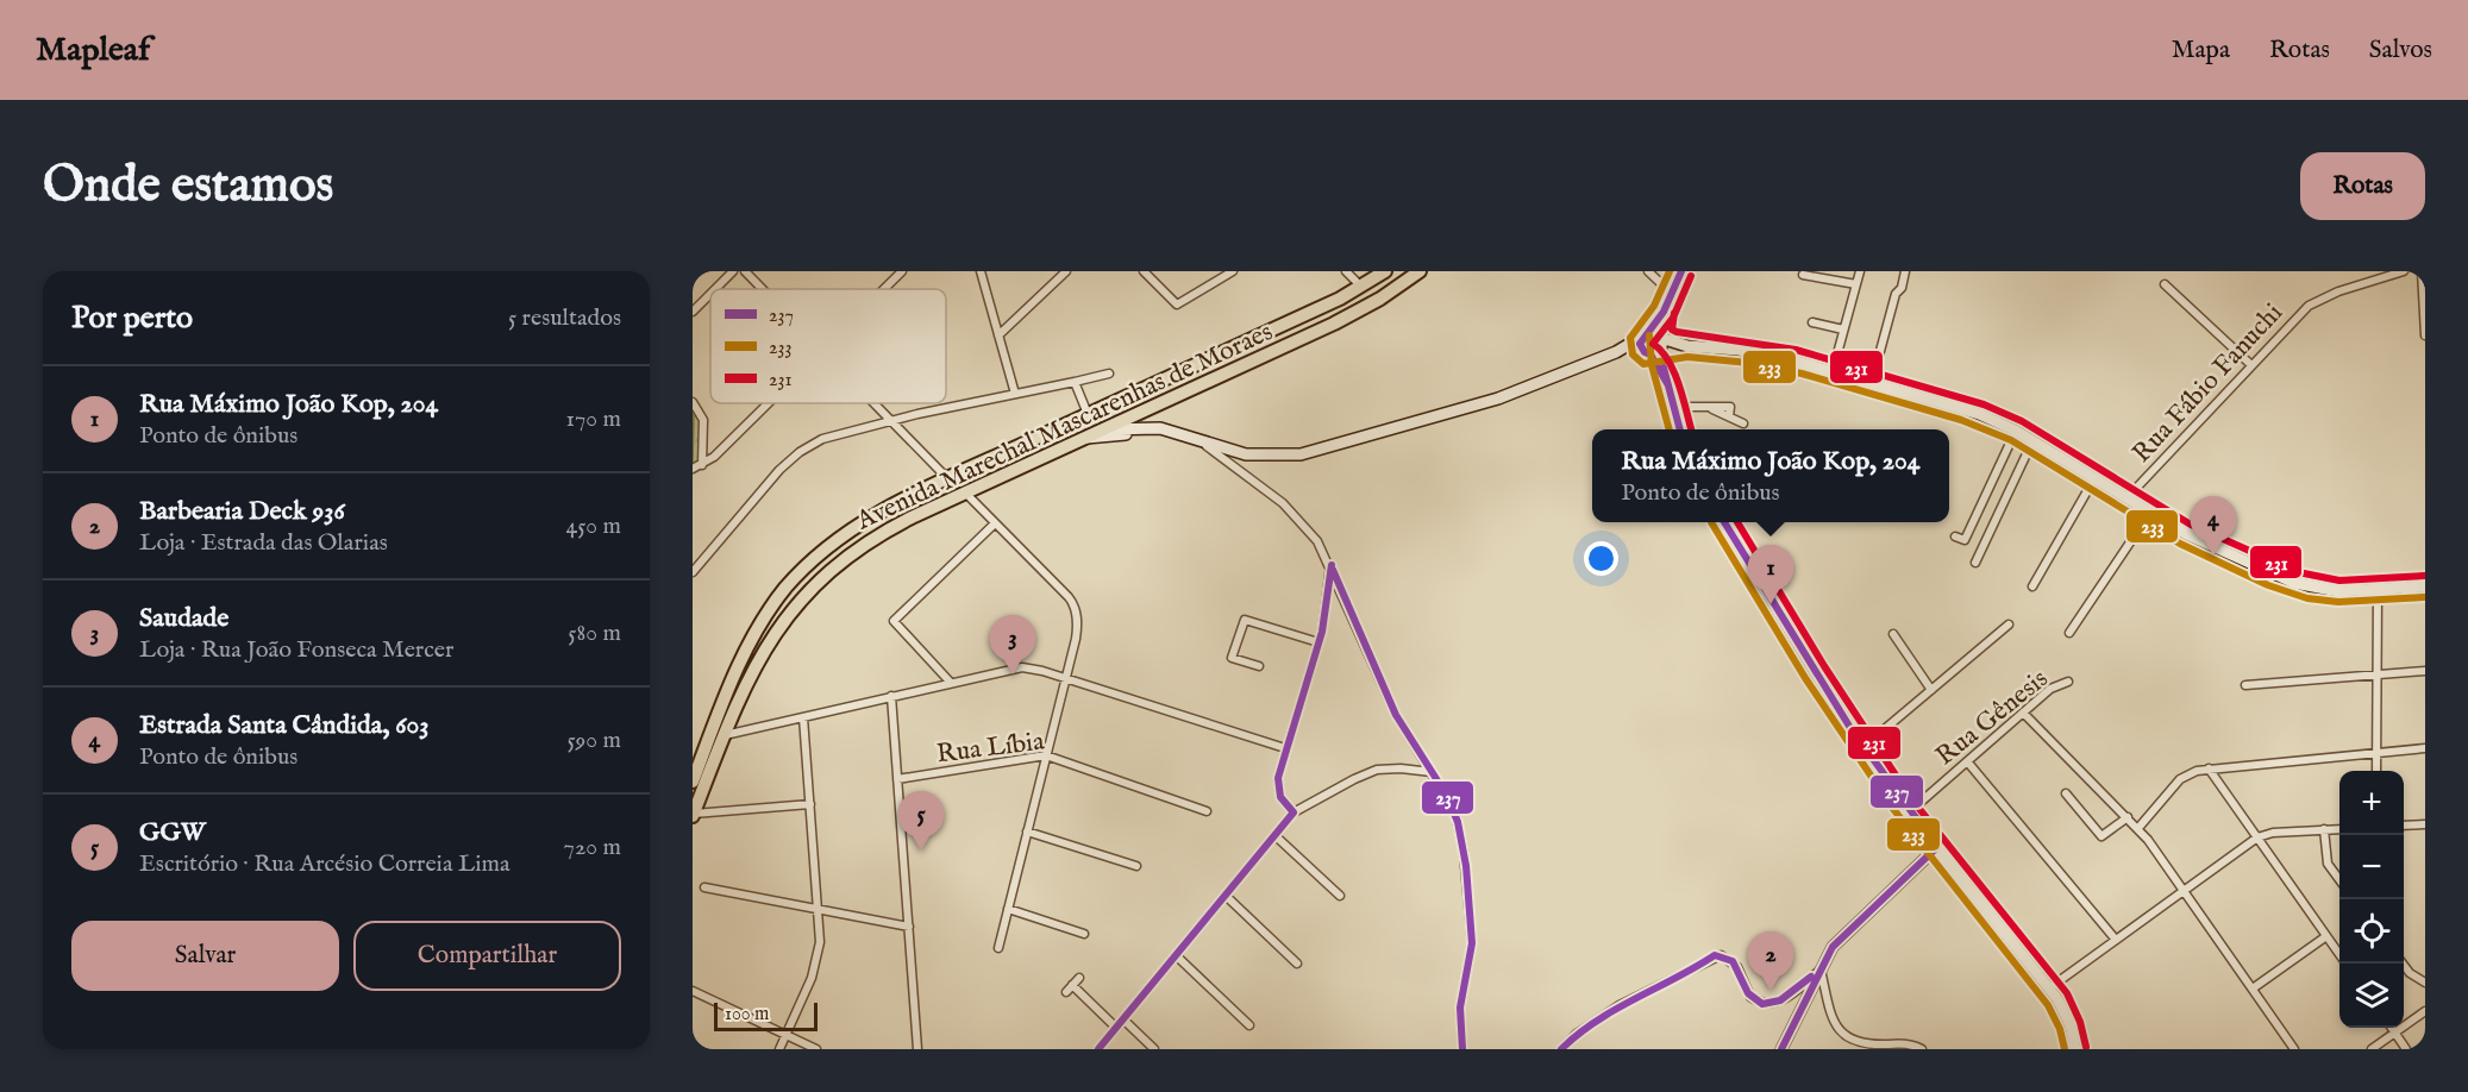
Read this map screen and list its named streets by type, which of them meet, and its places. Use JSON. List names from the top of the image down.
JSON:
{
  "streets": {
    "highway": ["Avenida Marechal Mascarenhas de Moraes"],
    "street": ["Rua Fábio Fanuchi", "Rua Gênesis", "Rua Líbia"]
  },
  "lines": ["transit line 237", "transit line 233", "transit line 231"],
  "legend": ["237", "233", "231"],
  "scale_bar": "100 m",
  "page": {
    "header": "Mapleaf",
    "nav": ["Mapa", "Rotas", "Salvos"],
    "buttons": [
      "Rotas",
      ["Salvar", "Compartilhar"]
    ],
    "title": "Onde estamos",
    "heading": ["Por perto", "5 resultados"],
    "list": [
      {
        "mark": "1",
        "name": "Rua Máximo João Kop, 204",
        "note": "Ponto de ônibus",
        "value": "170 m"
      },
      {
        "mark": "2",
        "name": "Barbearia Deck 936",
        "note": "Loja · Estrada das Olarias",
        "value": "450 m"
      },
      {
        "mark": "3",
        "name": "Saudade",
        "note": "Loja · Rua João Fonseca Mercer",
        "value": "580 m"
      },
      {
        "mark": "4",
        "name": "Estrada Santa Cândida, 603",
        "note": "Ponto de ônibus",
        "value": "590 m"
      },
      {
        "mark": "5",
        "name": "GGW",
        "note": "Escritório · Rua Arcésio Correia Lima",
        "value": "720 m"
      }
    ],
    "popup": ["Rua Máximo João Kop, 204", "Ponto de ônibus"],
    "pins": [
      "4",
      "1",
      "3",
      "5",
      "2"
    ],
    "map_buttons": ["+", "−"],
    "scale": "100 m"
  }
}
